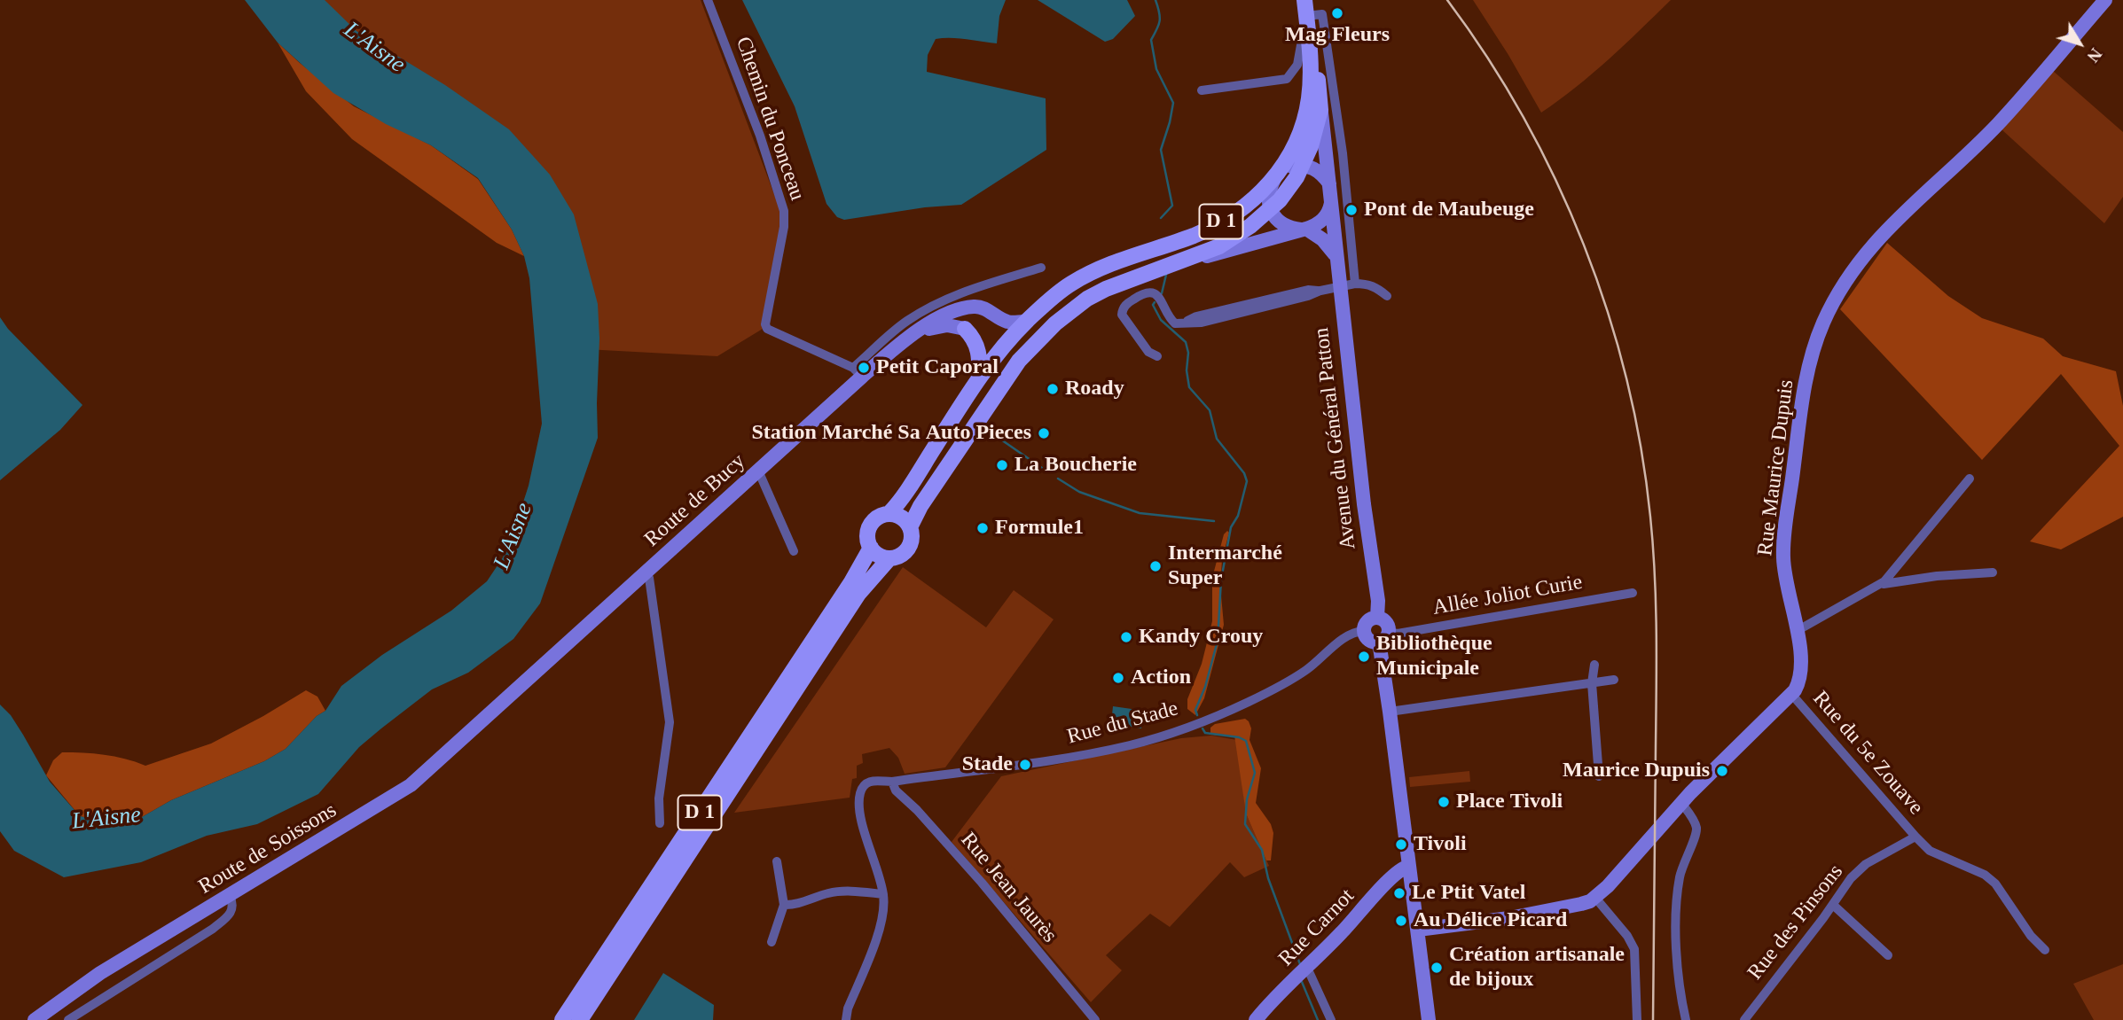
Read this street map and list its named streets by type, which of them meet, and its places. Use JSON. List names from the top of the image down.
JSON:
{
  "streets": {
    "main road": [
      "D 1",
      "Avenue du Général Patton",
      "Rue Maurice Dupuis",
      "Route de Bucy",
      "Route de Soissons",
      "Rue Carnot"
    ],
    "street": [
      "Chemin du Ponceau",
      "Allée Joliot Curie",
      "Rue du Stade",
      "Rue du 5e Zouave",
      "Rue Jean Jaurès",
      "Rue des Pinsons"
    ]
  },
  "crossings": [
    ["Chemin du Ponceau", "Route de Bucy"],
    ["D 1", "Avenue du Général Patton"],
    ["D 1", "Route de Bucy"],
    ["Avenue du Général Patton", "Allée Joliot Curie"],
    ["Avenue du Général Patton", "Rue du Stade"],
    ["Rue Maurice Dupuis", "Rue du 5e Zouave"],
    ["Route de Bucy", "Route de Soissons"],
    ["Allée Joliot Curie", "Rue du Stade"],
    ["Rue du Stade", "Rue Jean Jaurès"],
    ["Rue du 5e Zouave", "Rue des Pinsons"]
  ],
  "water": ["L'Aisne"],
  "places": [
    "Mag Fleurs",
    "Pont de Maubeuge",
    "Petit Caporal",
    "Roady",
    "Station Marché Sa Auto Pieces",
    "La Boucherie",
    "Formule1",
    "Intermarché Super",
    "Kandy Crouy",
    "Bibliothèque Municipale",
    "Action",
    "Stade",
    "Maurice Dupuis",
    "Place Tivoli",
    "Tivoli",
    "Le Ptit Vatel",
    "Au Délice Picard",
    "Création artisanale de bijoux"
  ],
  "north": "bottom right"
}
